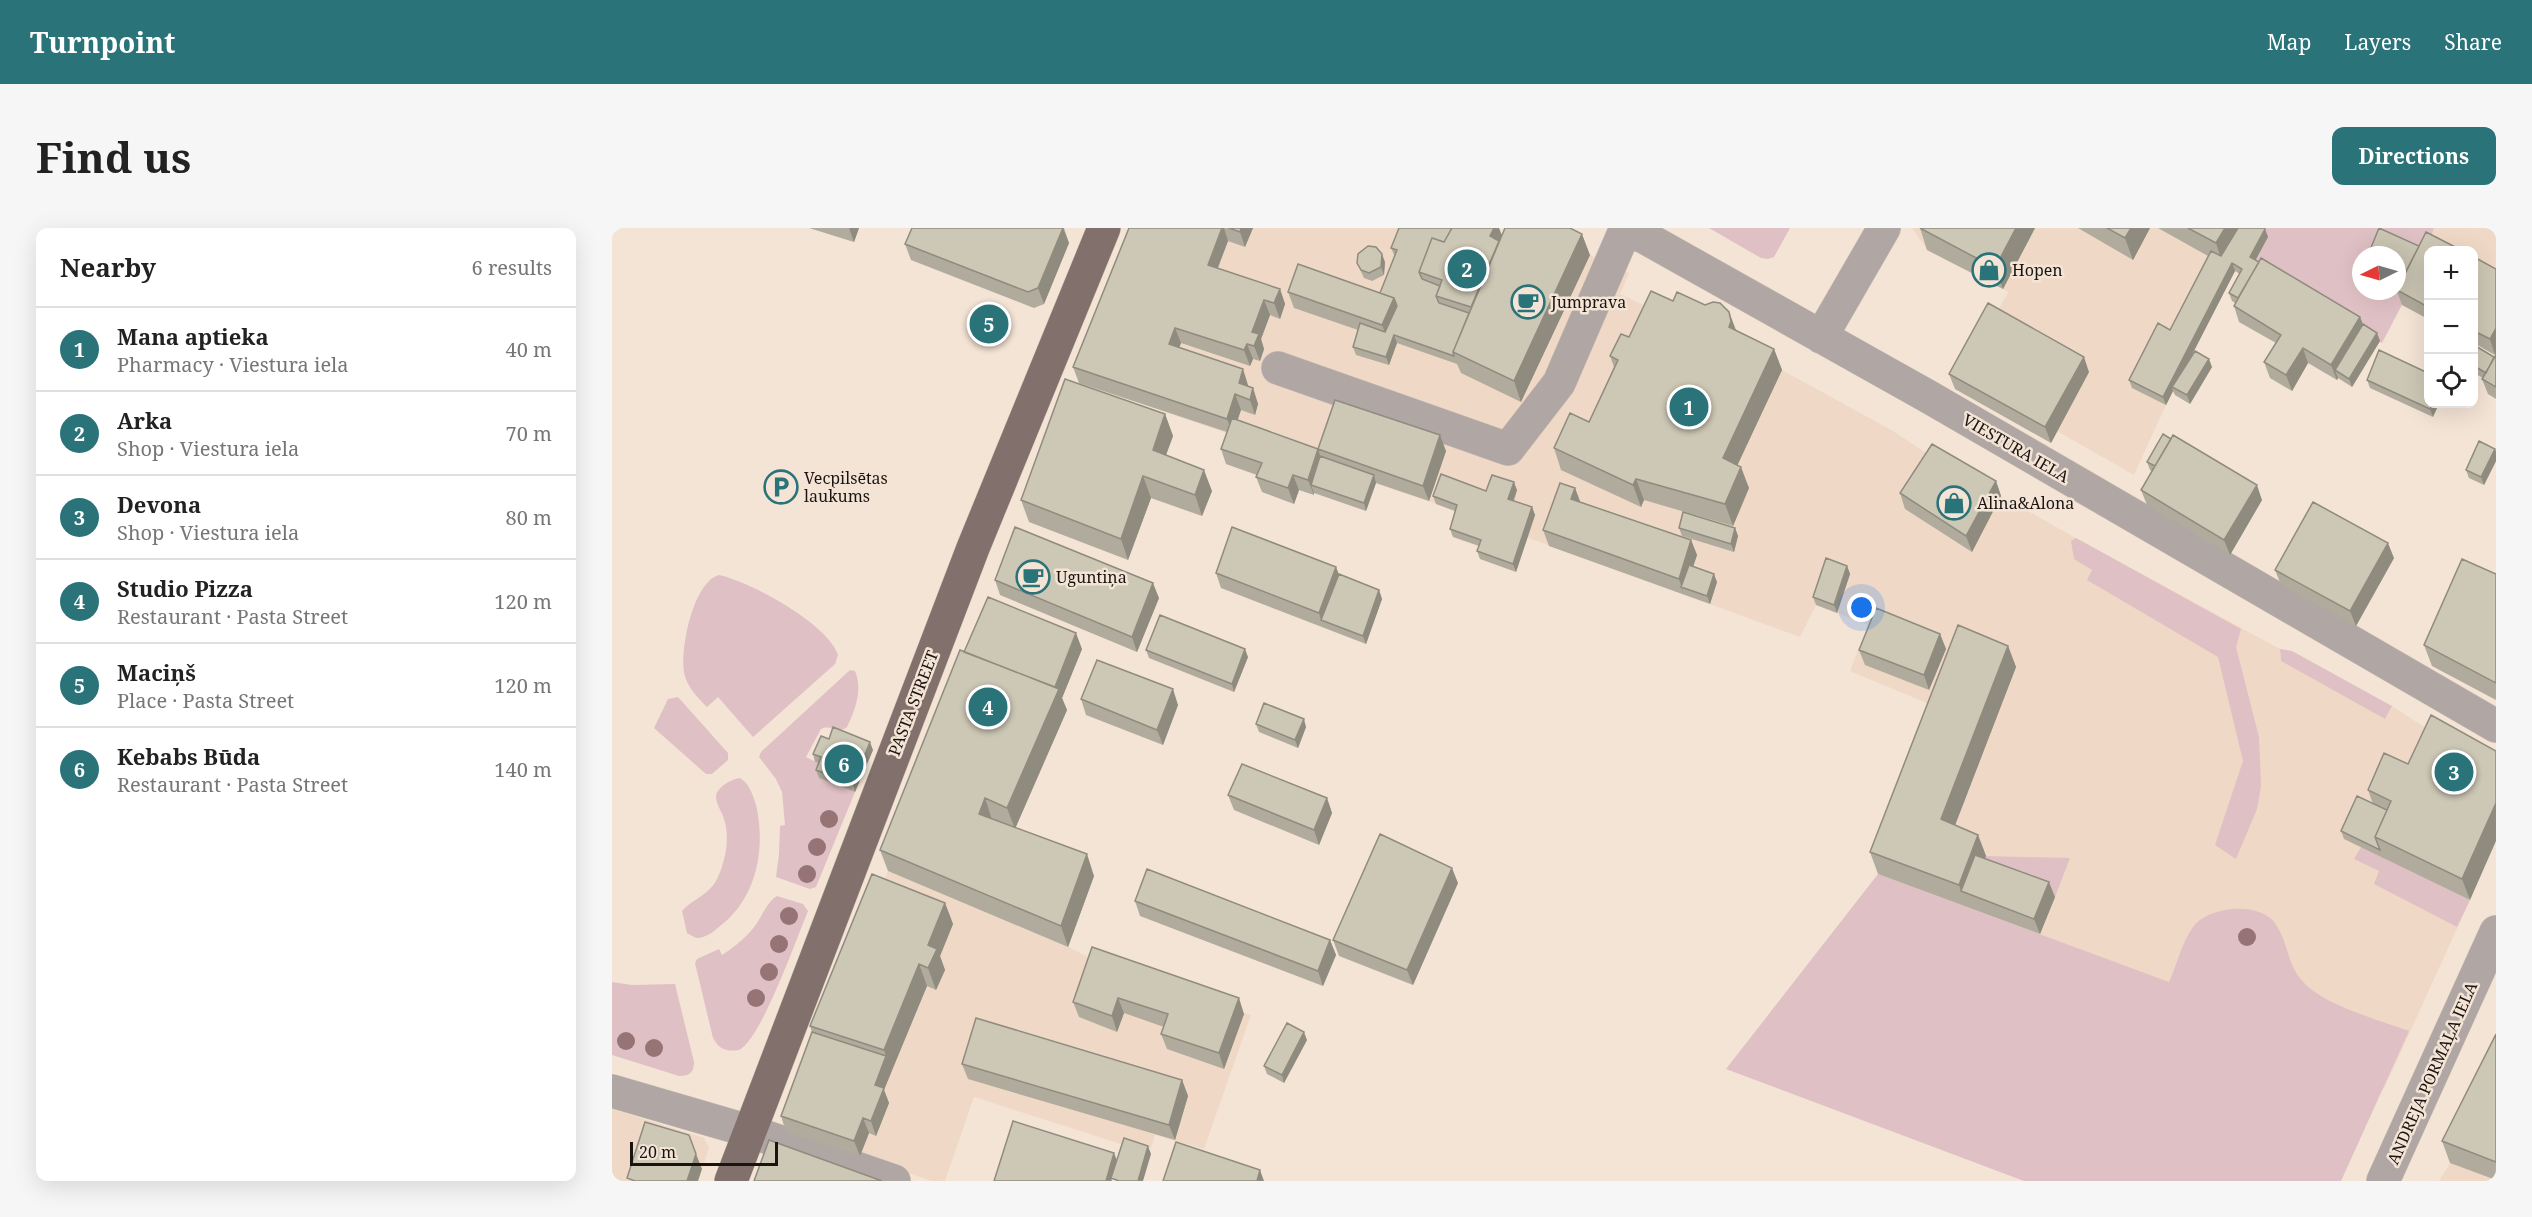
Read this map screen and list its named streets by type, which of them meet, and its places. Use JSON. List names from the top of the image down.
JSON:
{
  "streets": {
    "main road": ["PASTA STREET"],
    "street": ["VIESTURA IELA", "ANDREJA PORMAĻA IELA"]
  },
  "places": {
    "shop": ["Hopen", "Alina&Alona"],
    "cafe": ["Jumprava", "Uguntiņa"],
    "parking": ["Vecpilsētas laukums"]
  },
  "scale_bar": "20 m",
  "north": "left",
  "page": {
    "header": "Turnpoint",
    "nav": ["Map", "Layers", "Share"],
    "buttons": "Directions",
    "title": "Find us",
    "heading": ["Nearby", "6 results"],
    "map_buttons": ["+", "−"],
    "pins": [
      "2",
      "5",
      "1",
      "4",
      "6",
      "3"
    ],
    "list": [
      {
        "mark": "1",
        "name": "Mana aptieka",
        "note": "Pharmacy · Viestura iela",
        "value": "40 m"
      },
      {
        "mark": "2",
        "name": "Arka",
        "note": "Shop · Viestura iela",
        "value": "70 m"
      },
      {
        "mark": "3",
        "name": "Devona",
        "note": "Shop · Viestura iela",
        "value": "80 m"
      },
      {
        "mark": "4",
        "name": "Studio Pizza",
        "note": "Restaurant · Pasta Street",
        "value": "120 m"
      },
      {
        "mark": "5",
        "name": "Maciņš",
        "note": "Place · Pasta Street",
        "value": "120 m"
      },
      {
        "mark": "6",
        "name": "Kebabs Būda",
        "note": "Restaurant · Pasta Street",
        "value": "140 m"
      }
    ],
    "scale": "20 m"
  }
}
